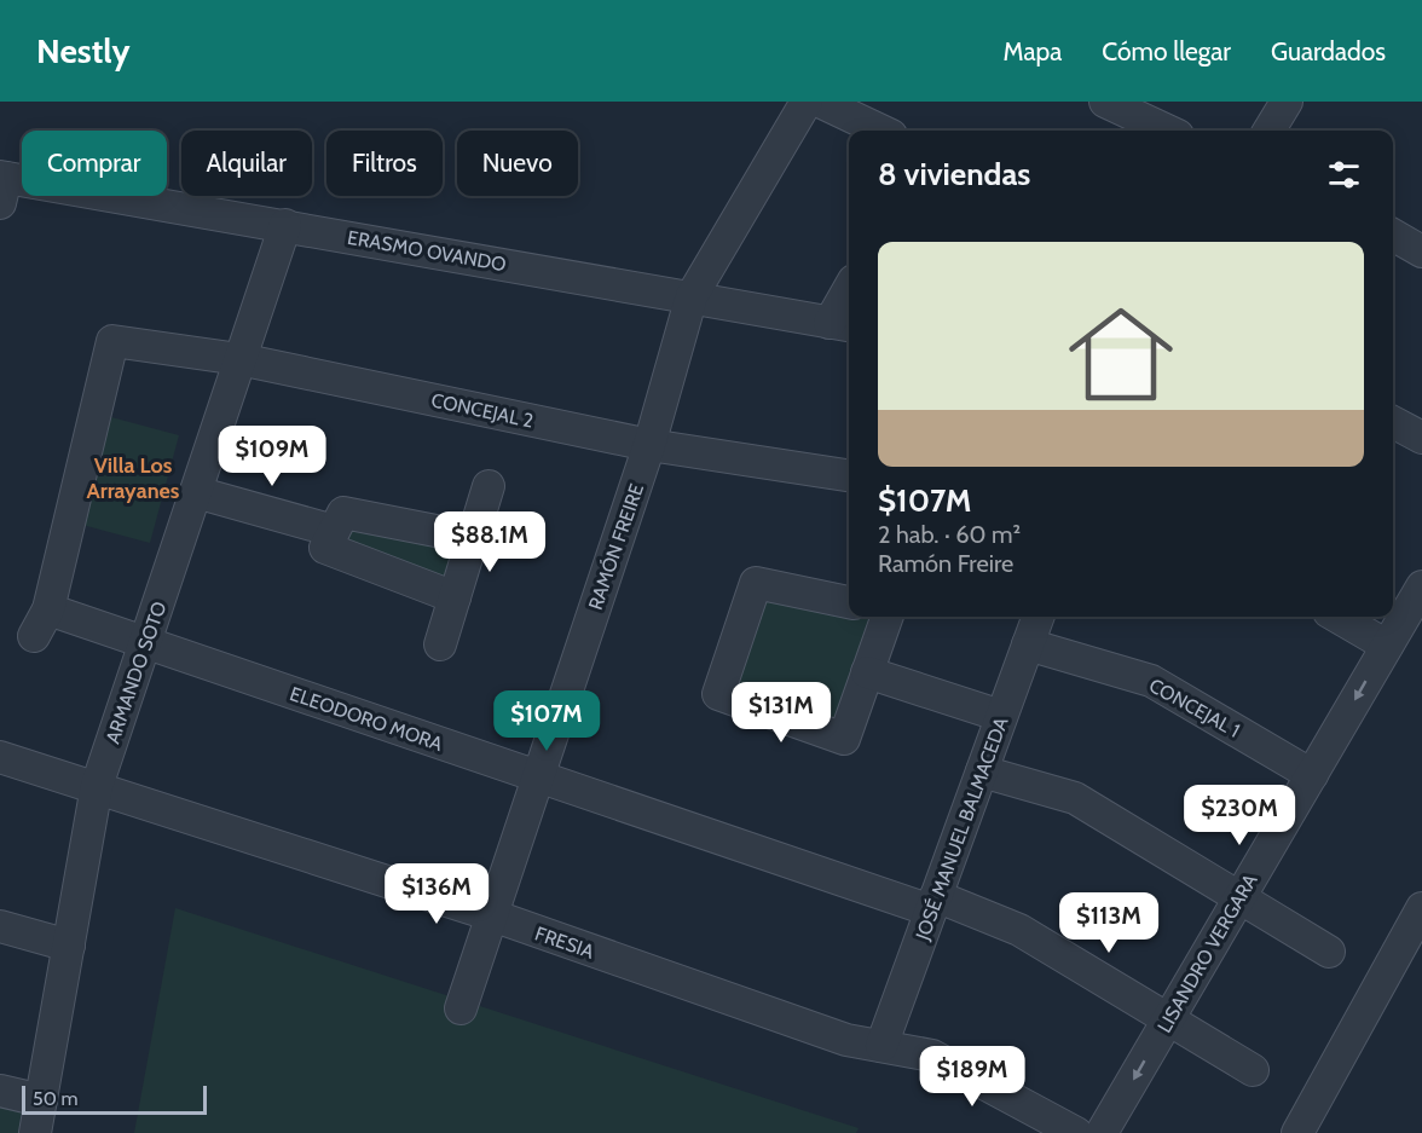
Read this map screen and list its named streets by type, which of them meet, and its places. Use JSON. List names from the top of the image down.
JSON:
{
  "streets": {
    "street": [
      "ERASMO OVANDO",
      "CONCEJAL 2",
      "RAMÓN FREIRE",
      "ARMANDO SOTO",
      "CONCEJAL 1",
      "ELEODORO MORA",
      "JOSÉ MANUEL BALMACEDA",
      "FRESIA",
      "LISANDRO VERGARA"
    ]
  },
  "crossings": [
    ["ERASMO OVANDO", "RAMÓN FREIRE"],
    ["ERASMO OVANDO", "ARMANDO SOTO"],
    ["CONCEJAL 2", "RAMÓN FREIRE"],
    ["CONCEJAL 2", "ARMANDO SOTO"],
    ["CONCEJAL 2", "ELEODORO MORA"],
    ["RAMÓN FREIRE", "ELEODORO MORA"],
    ["RAMÓN FREIRE", "FRESIA"],
    ["ARMANDO SOTO", "ELEODORO MORA"],
    ["ARMANDO SOTO", "FRESIA"],
    ["CONCEJAL 1", "JOSÉ MANUEL BALMACEDA"],
    ["CONCEJAL 1", "LISANDRO VERGARA"],
    ["ELEODORO MORA", "JOSÉ MANUEL BALMACEDA"],
    ["ELEODORO MORA", "LISANDRO VERGARA"],
    ["JOSÉ MANUEL BALMACEDA", "FRESIA"]
  ],
  "one_way": ["LISANDRO VERGARA"],
  "districts": ["Villa Los Arrayanes"],
  "scale_bar": "50 m",
  "page": {
    "header": "Nestly",
    "nav": ["Mapa", "Cómo llegar", "Guardados"],
    "chip": [
      "Comprar",
      "Alquilar",
      "Filtros",
      "Nuevo"
    ],
    "heading": "8 viviendas",
    "list": [
      {
        "name": "$107M",
        "note": "2 hab. · 60 m² · Ramón Freire"
      }
    ],
    "price": [
      "$109M",
      "$88.1M",
      "$131M",
      "$107M",
      "$230M",
      "$136M",
      "$113M",
      "$189M"
    ],
    "scale": "50 m"
  }
}
